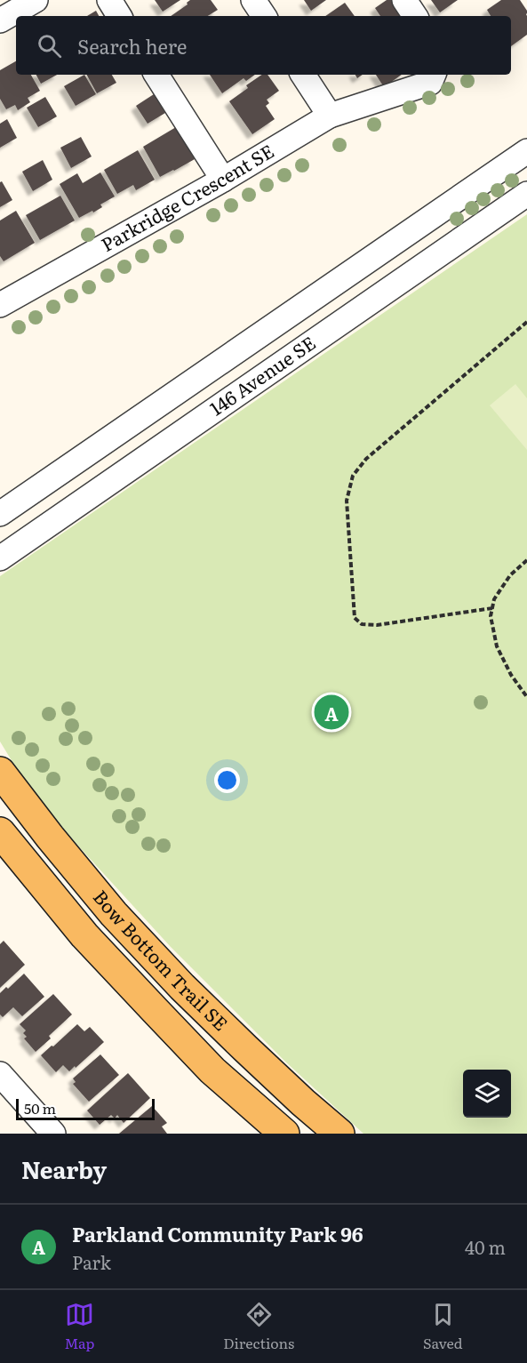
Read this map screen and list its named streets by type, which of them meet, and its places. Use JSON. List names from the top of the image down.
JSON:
{
  "streets": {
    "main road": ["Bow Bottom Trail SE"],
    "street": ["Parkridge Crescent SE", "146 Avenue SE"]
  },
  "scale_bar": "50 m",
  "page": {
    "search": "Search here",
    "pins": "A",
    "scale": "50 m",
    "heading": "Nearby",
    "list": [
      {
        "mark": "A",
        "name": "Parkland Community Park 96",
        "note": "Park",
        "value": "40 m"
      }
    ],
    "nav": ["Map", "Directions", "Saved"]
  }
}
